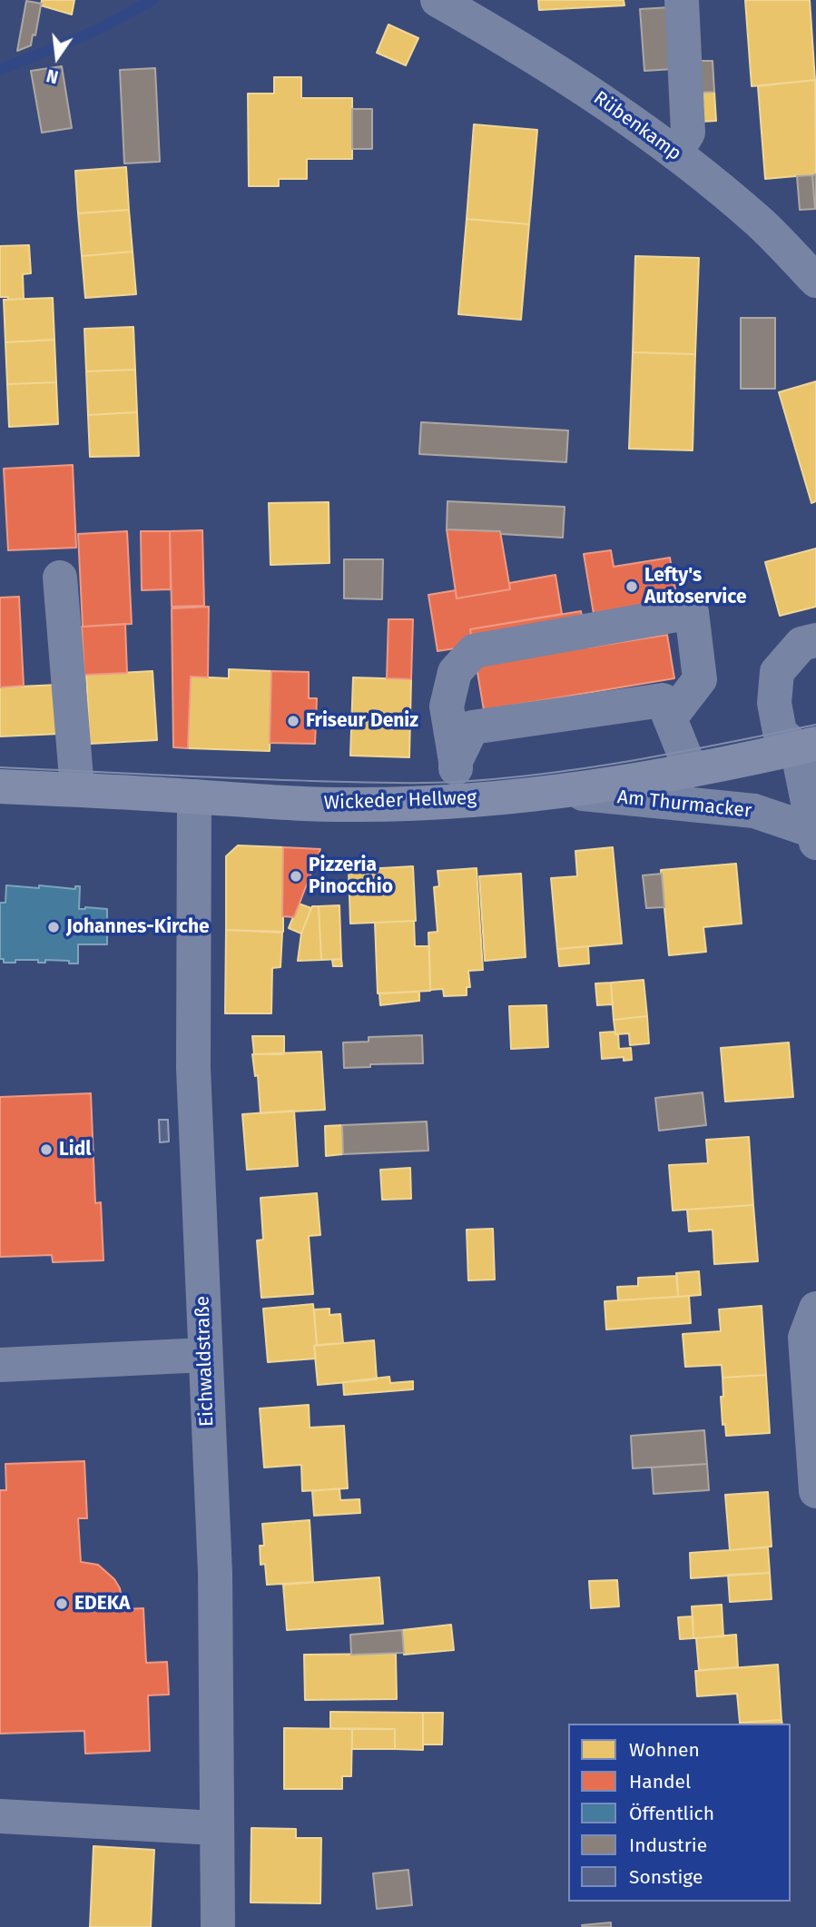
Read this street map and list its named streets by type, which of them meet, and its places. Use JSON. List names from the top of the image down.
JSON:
{
  "streets": {
    "main road": ["Wickeder Hellweg"],
    "street": ["Rübenkamp", "Am Thurmacker", "Eichwaldstraße"]
  },
  "crossings": [
    ["Wickeder Hellweg", "Am Thurmacker"],
    ["Wickeder Hellweg", "Eichwaldstraße"]
  ],
  "places": [
    "Lefty's Autoservice",
    "Friseur Deniz",
    "Pizzeria Pinocchio",
    "Johannes-Kirche",
    "Lidl",
    "EDEKA"
  ],
  "legend": [
    "Wohnen",
    "Handel",
    "Öffentlich",
    "Industrie",
    "Sonstige"
  ],
  "north": "bottom"
}
